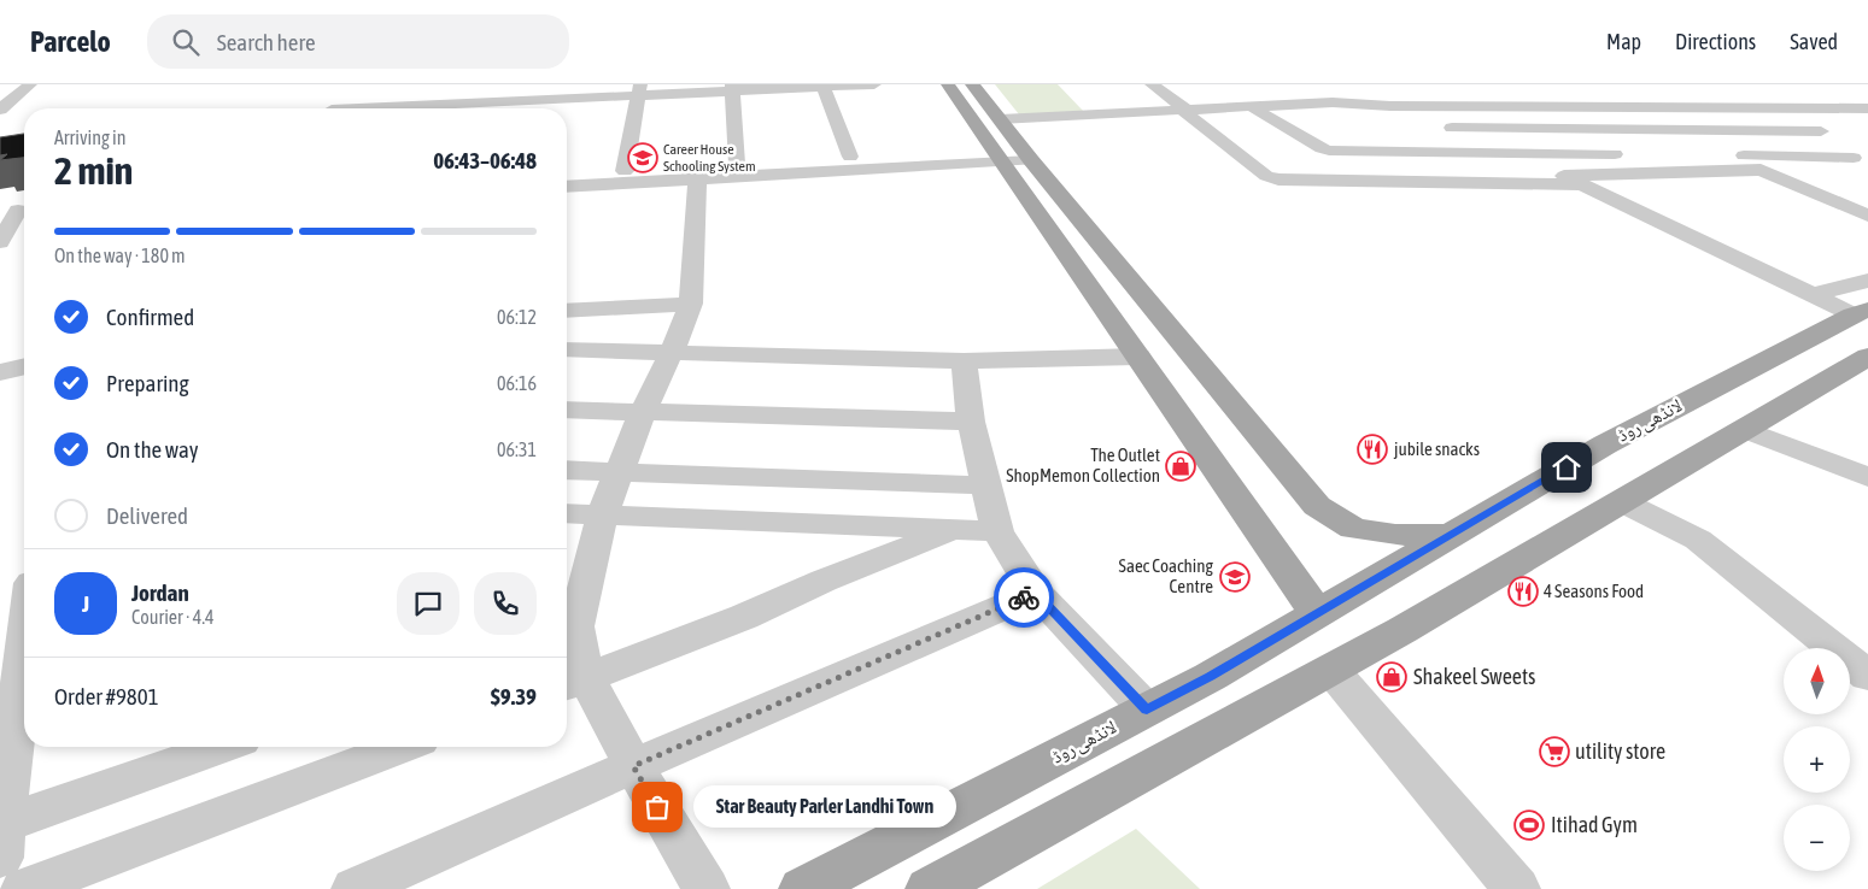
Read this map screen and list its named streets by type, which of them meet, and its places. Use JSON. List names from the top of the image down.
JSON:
{
  "streets": {
    "main road": ["لانڈھی روڈ"]
  },
  "places": {
    "school or university": ["Career House Schooling System", "Saec Coaching Centre"],
    "restaurant": ["jubile snacks", "4 Seasons Food"],
    "shop": ["The Outlet ShopMemon Collection", "Shakeel Sweets"],
    "supermarket": ["utility store"],
    "other": ["Star Beauty Parler Landhi Town"],
    "sports": ["Itihad Gym"]
  },
  "north": "top",
  "page": {
    "header": "Parcelo",
    "search": "Search here",
    "nav": ["Map", "Directions", "Saved"],
    "heading": ["2 min", "Arriving in", "06:43–06:48"],
    "panel": [
      "Jordan",
      "Courier · 4.4",
      "Order #9801",
      "$9.39"
    ],
    "bar": "On the way · 180 m",
    "list": [
      ["Confirmed", "06:12"],
      ["Preparing", "06:16"],
      ["On the way", "06:31"],
      "Delivered"
    ],
    "round": "J",
    "map_buttons": ["+", "−"],
    "bubble": "Star Beauty Parler Landhi Town"
  }
}
